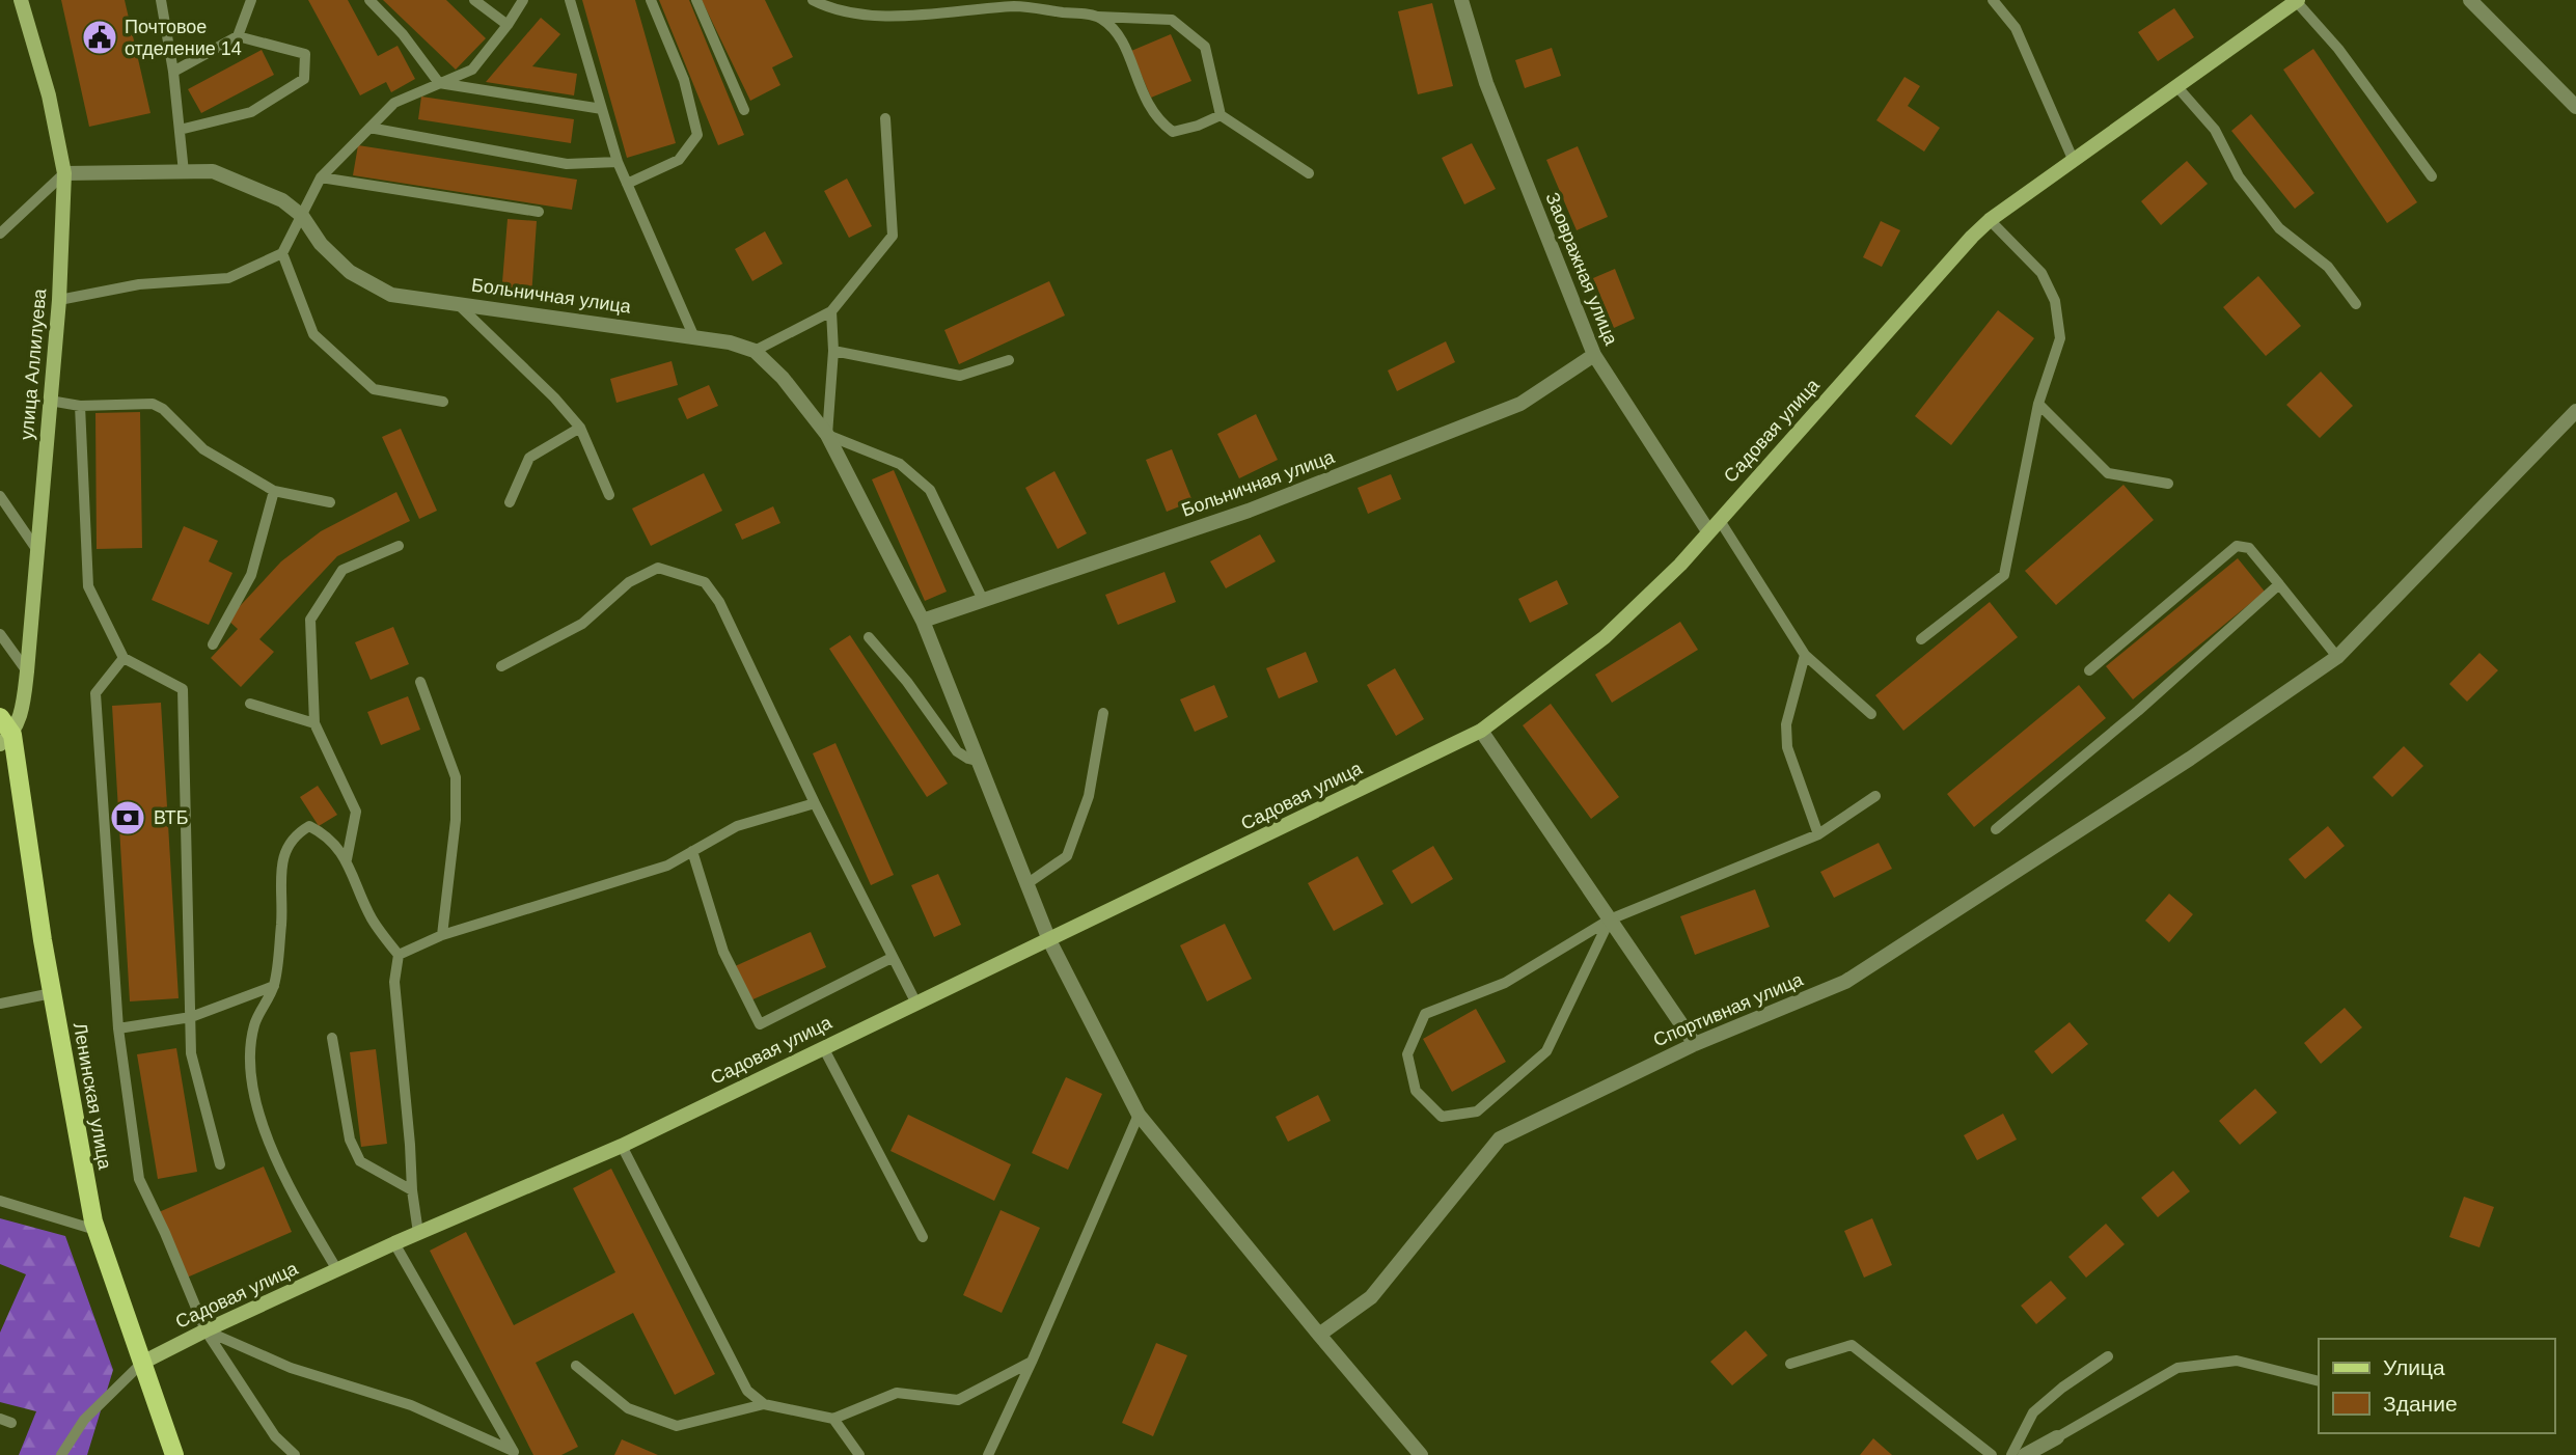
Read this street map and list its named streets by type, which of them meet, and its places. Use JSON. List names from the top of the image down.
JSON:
{
  "streets": {
    "main road": ["Ленинская улица"],
    "street": [
      "Заовражная улица",
      "Больничная улица",
      "улица Аллилуева",
      "Садовая улица",
      "Спортивная улица"
    ]
  },
  "crossings": [
    ["Заовражная улица", "Больничная улица"],
    ["Заовражная улица", "Садовая улица"],
    ["Больничная улица", "улица Аллилуева"],
    ["Больничная улица", "Садовая улица"],
    ["Больничная улица", "Спортивная улица"],
    ["улица Аллилуева", "Ленинская улица"],
    ["Садовая улица", "Ленинская улица"]
  ],
  "places": {
    "public building": ["Почтовое отделение 14"],
    "bank": ["ВТБ"]
  },
  "legend": ["Улица", "Здание"]
}
